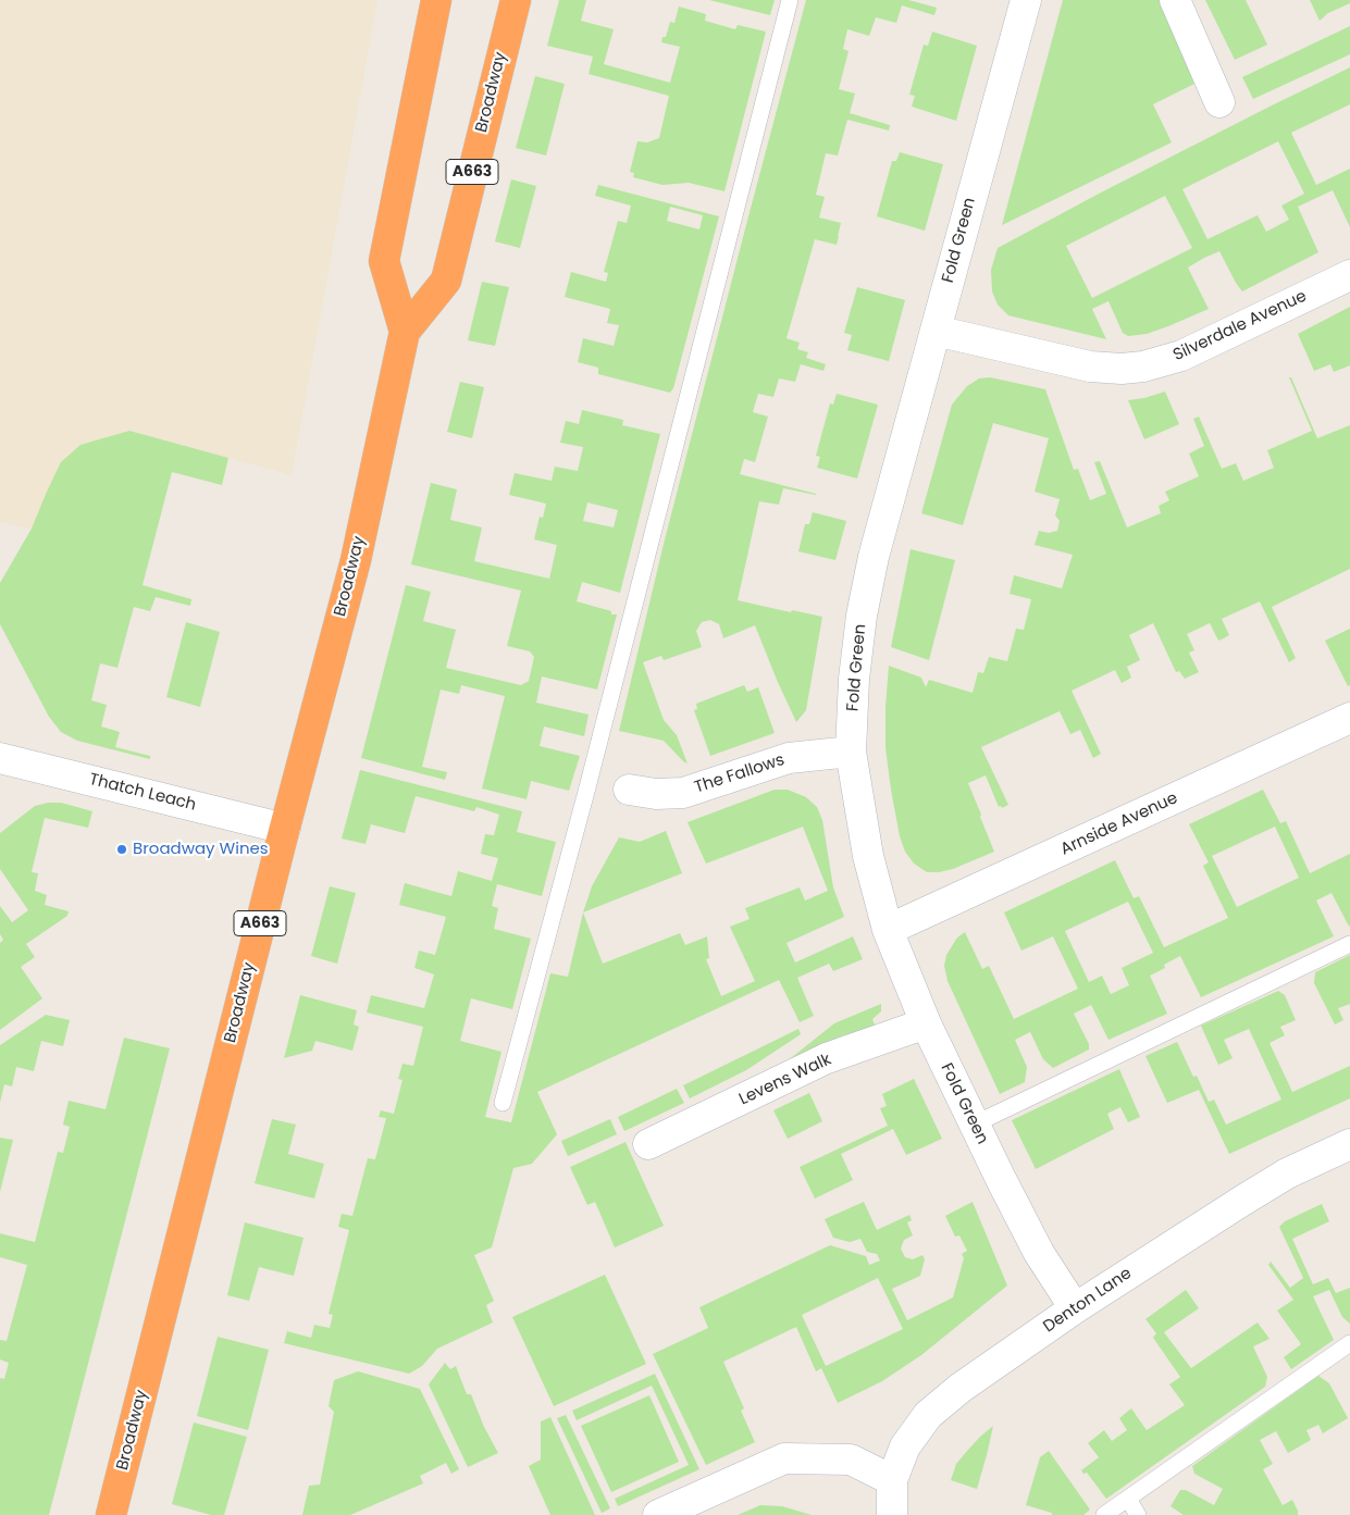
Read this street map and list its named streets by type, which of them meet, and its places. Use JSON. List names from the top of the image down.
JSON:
{
  "streets": {
    "highway": ["Broadway", "A663"],
    "street": [
      "Fold Green",
      "Silverdale Avenue",
      "The Fallows",
      "Thatch Leach",
      "Arnside Avenue",
      "Levens Walk",
      "Denton Lane"
    ]
  },
  "crossings": [
    ["Broadway", "Thatch Leach"],
    ["Fold Green", "Silverdale Avenue"],
    ["Fold Green", "The Fallows"],
    ["Fold Green", "Arnside Avenue"],
    ["Fold Green", "Levens Walk"],
    ["Fold Green", "Denton Lane"]
  ],
  "places": ["Broadway Wines"]
}
